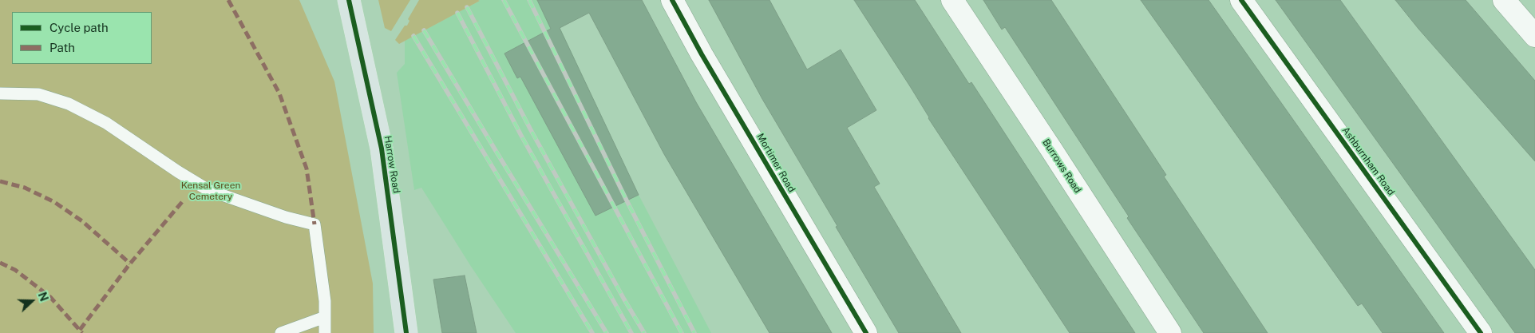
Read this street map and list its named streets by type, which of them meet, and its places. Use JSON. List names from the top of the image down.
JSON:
{
  "streets": {
    "main road": ["Harrow Road"],
    "street": ["Ashburnham Road", "Mortimer Road", "Burrows Road"]
  },
  "parks": ["Kensal Green Cemetery"],
  "legend": ["Cycle path", "Path"],
  "north": "right"
}
